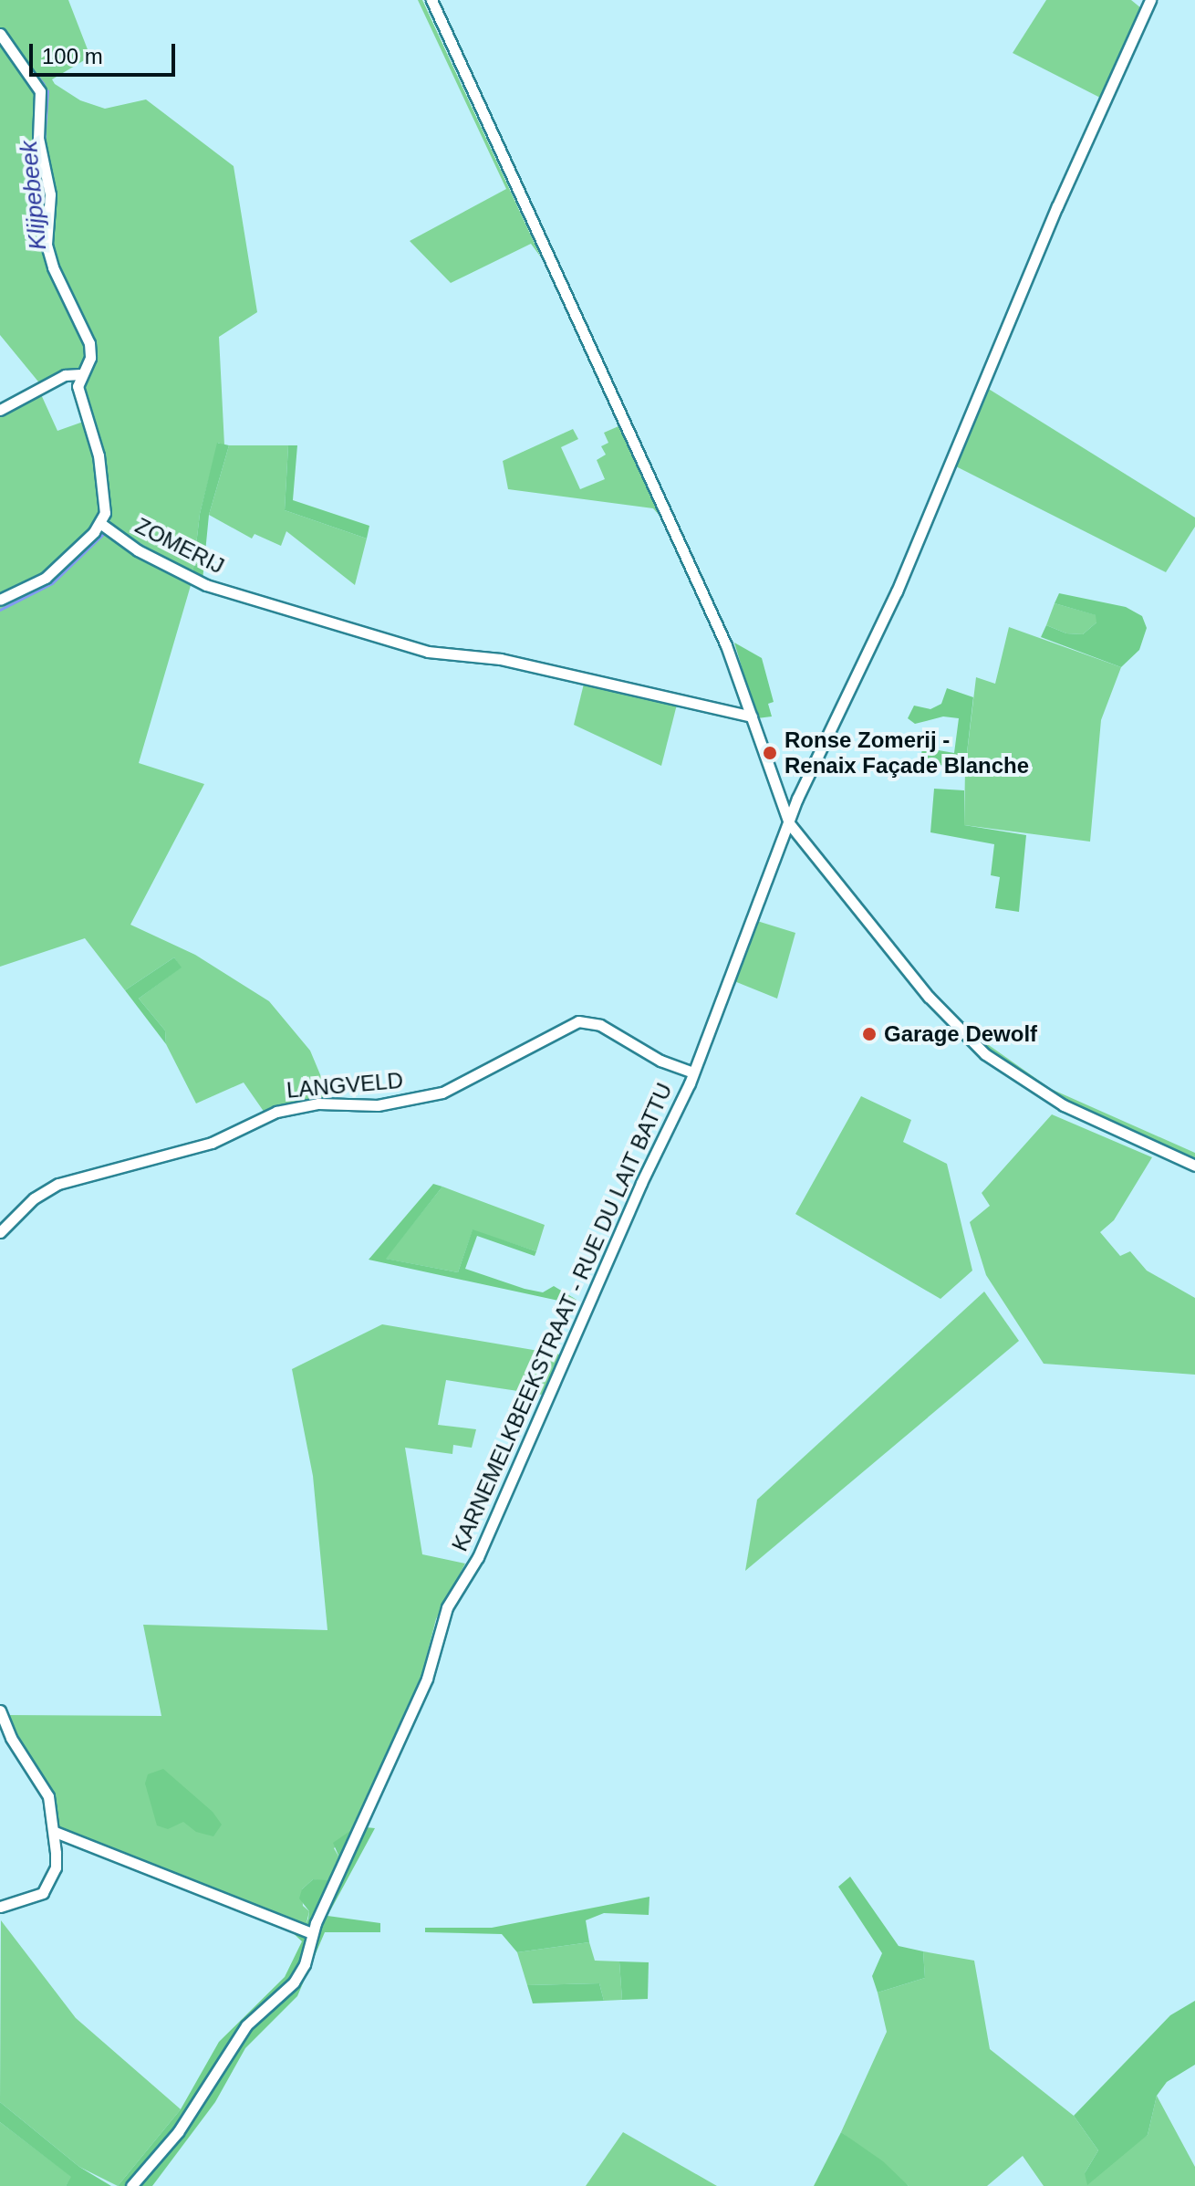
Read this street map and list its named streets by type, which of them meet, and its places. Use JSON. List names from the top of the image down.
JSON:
{
  "streets": {
    "street": ["ZOMERIJ", "LANGVELD", "KARNEMELKBEEKSTRAAT - RUE DU LAIT BATTU"]
  },
  "crossings": [
    ["LANGVELD", "KARNEMELKBEEKSTRAAT - RUE DU LAIT BATTU"]
  ],
  "water": ["Klijpebeek"],
  "places": ["Ronse Zomerij - Renaix Façade Blanche", "Garage Dewolf"],
  "scale_bar": "100 m"
}
